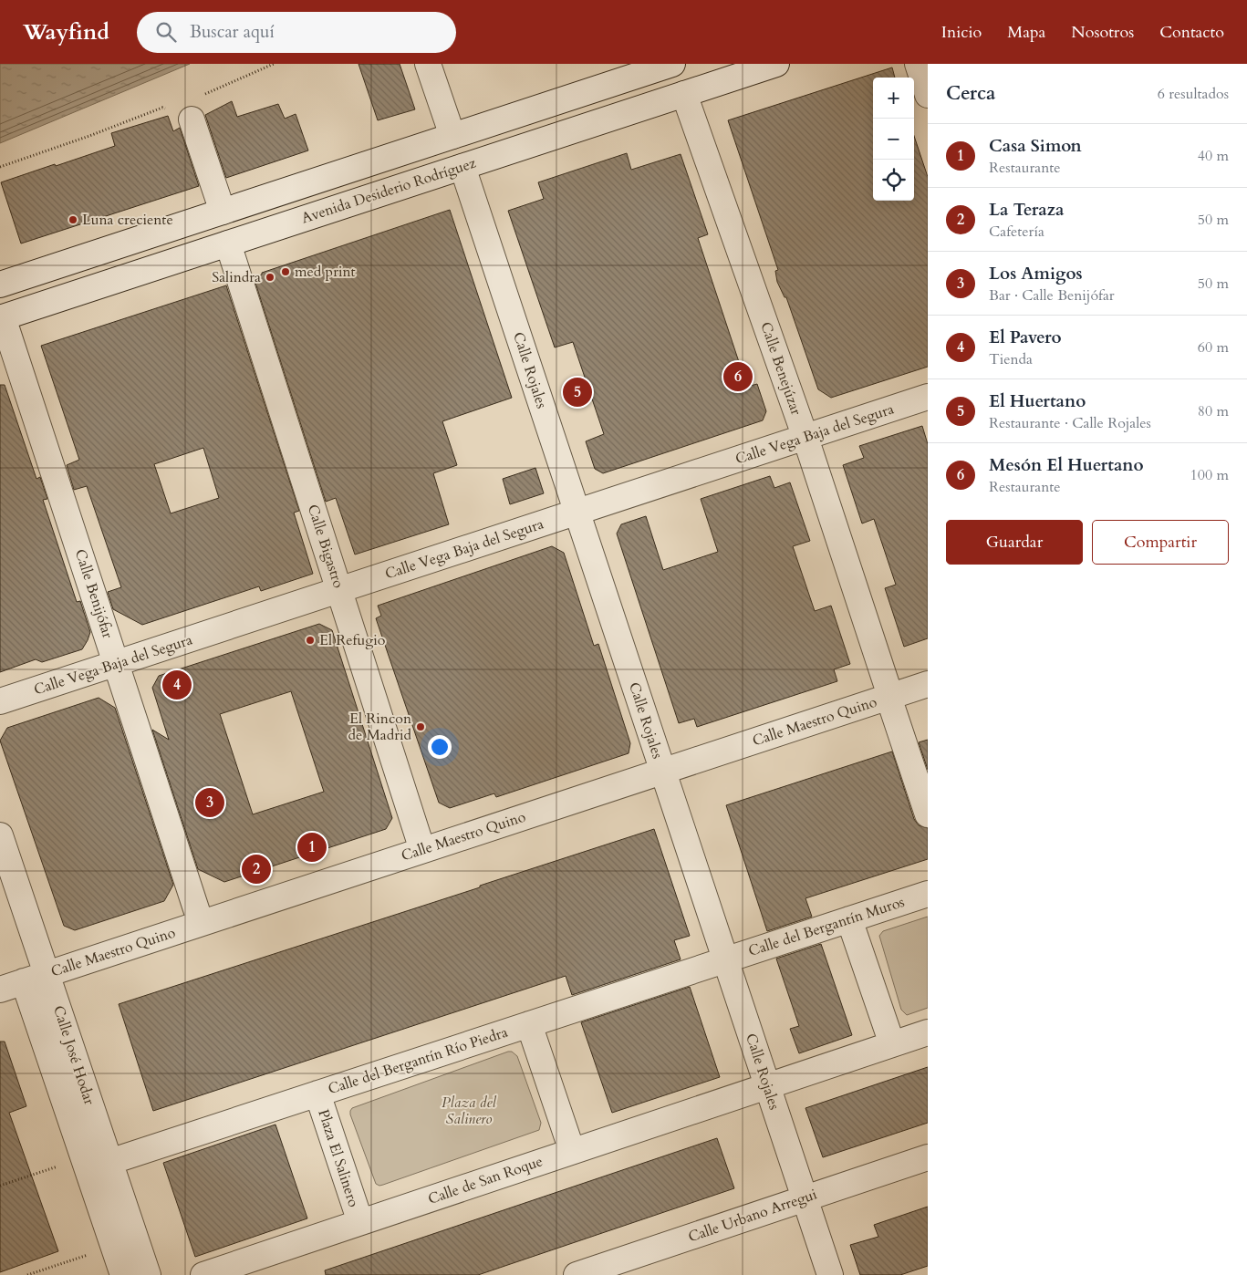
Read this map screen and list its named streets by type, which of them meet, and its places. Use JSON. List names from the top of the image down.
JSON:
{
  "streets": {
    "street": [
      "Avenida Desiderio Rodríguez",
      "Calle Benejúzar",
      "Calle Rojales",
      "Calle Vega Baja del Segura",
      "Calle Bigastro",
      "Calle Benijófar",
      "Calle Maestro Quino",
      "Calle del Bergantín Muros",
      "Calle José Hodar",
      "Calle del Bergantín Río Piedra",
      "Plaza El Salinero",
      "Calle de San Roque",
      "Calle Urbano Arregui"
    ]
  },
  "crossings": [
    ["Avenida Desiderio Rodríguez", "Calle Benejúzar"],
    ["Avenida Desiderio Rodríguez", "Calle Rojales"],
    ["Avenida Desiderio Rodríguez", "Calle Bigastro"],
    ["Avenida Desiderio Rodríguez", "Calle Benijófar"],
    ["Calle Benejúzar", "Calle Vega Baja del Segura"],
    ["Calle Benejúzar", "Calle Maestro Quino"],
    ["Calle Rojales", "Calle Vega Baja del Segura"],
    ["Calle Rojales", "Calle Maestro Quino"],
    ["Calle Rojales", "Calle del Bergantín Muros"],
    ["Calle Rojales", "Calle del Bergantín Río Piedra"],
    ["Calle Rojales", "Calle de San Roque"],
    ["Calle Rojales", "Calle Urbano Arregui"],
    ["Calle Vega Baja del Segura", "Calle Bigastro"],
    ["Calle Vega Baja del Segura", "Calle Benijófar"],
    ["Calle Bigastro", "Calle Maestro Quino"],
    ["Calle Benijófar", "Calle Maestro Quino"],
    ["Calle Maestro Quino", "Calle José Hodar"],
    ["Calle del Bergantín Muros", "Calle del Bergantín Río Piedra"],
    ["Calle José Hodar", "Calle del Bergantín Río Piedra"],
    ["Calle del Bergantín Río Piedra", "Plaza El Salinero"],
    ["Plaza El Salinero", "Calle de San Roque"]
  ],
  "parks": ["Plaza del Salinero"],
  "places": [
    "Luna creciente",
    "med print",
    "Salindra",
    "El Refugio",
    "El Rincon de Madrid"
  ],
  "page": {
    "header": "Wayfind",
    "search": "Buscar aquí",
    "nav": [
      "Inicio",
      "Mapa",
      "Nosotros",
      "Contacto"
    ],
    "heading": ["Cerca", "6 resultados"],
    "map_buttons": ["+", "−"],
    "list": [
      {
        "mark": "1",
        "name": "Casa Simon",
        "note": "Restaurante",
        "value": "40 m"
      },
      {
        "mark": "2",
        "name": "La Teraza",
        "note": "Cafetería",
        "value": "50 m"
      },
      {
        "mark": "3",
        "name": "Los Amigos",
        "note": "Bar · Calle Benijófar",
        "value": "50 m"
      },
      {
        "mark": "4",
        "name": "El Pavero",
        "note": "Tienda",
        "value": "60 m"
      },
      {
        "mark": "5",
        "name": "El Huertano",
        "note": "Restaurante · Calle Rojales",
        "value": "80 m"
      },
      {
        "mark": "6",
        "name": "Mesón El Huertano",
        "note": "Restaurante",
        "value": "100 m"
      }
    ],
    "pins": [
      "6",
      "5",
      "4",
      "3",
      "1",
      "2"
    ],
    "buttons": ["Guardar", "Compartir"]
  }
}
